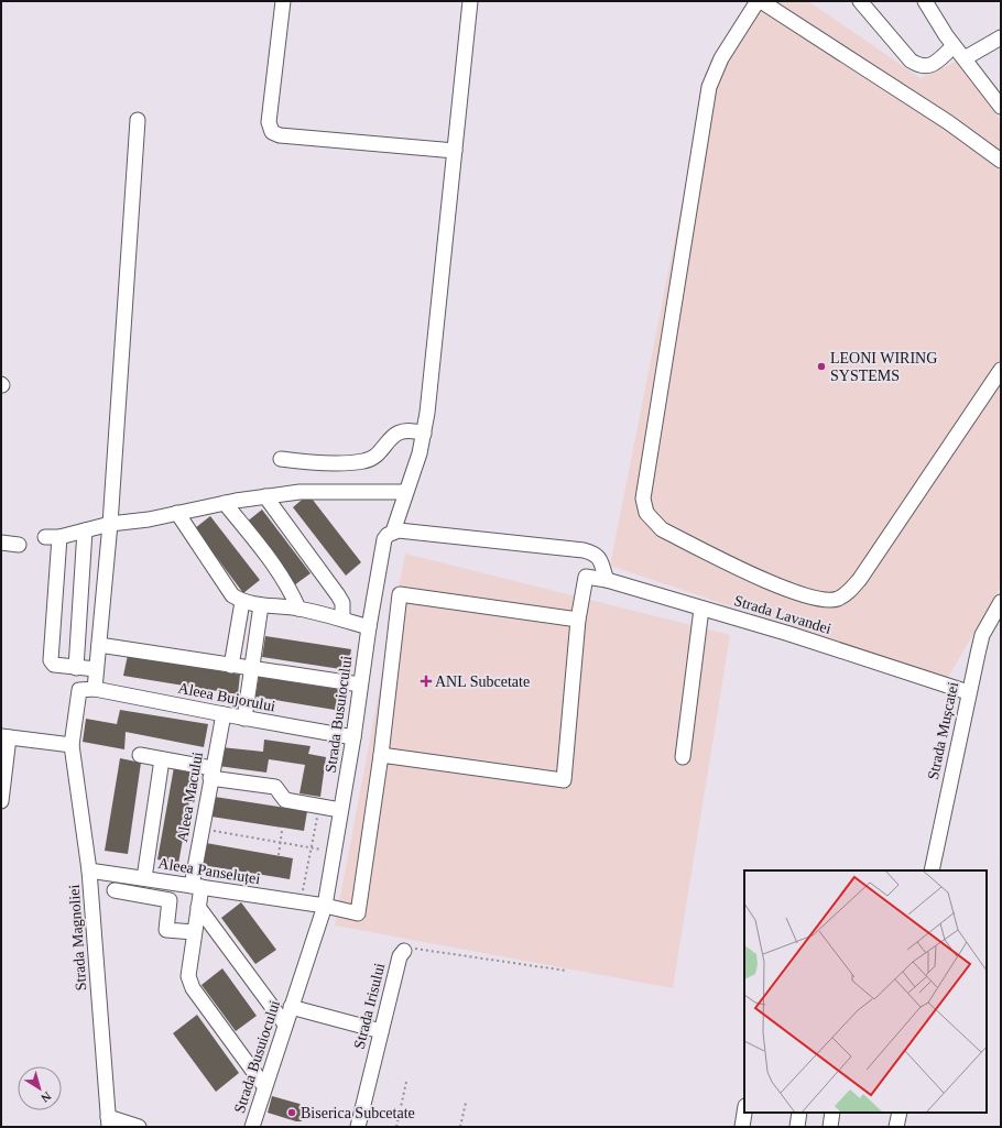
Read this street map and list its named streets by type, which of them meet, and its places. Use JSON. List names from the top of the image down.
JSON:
{
  "streets": {
    "street": [
      "Strada Lavandei",
      "Aleea Bujorului",
      "Strada Busuiocului",
      "Strada Mușcatei",
      "Aleea Macului",
      "Aleea Panseluței",
      "Strada Magnoliei",
      "Strada Irisului"
    ]
  },
  "crossings": [
    ["Strada Lavandei", "Strada Mușcatei"],
    ["Aleea Bujorului", "Strada Busuiocului"],
    ["Aleea Bujorului", "Aleea Macului"],
    ["Aleea Bujorului", "Strada Magnoliei"],
    ["Strada Busuiocului", "Aleea Macului"],
    ["Strada Busuiocului", "Aleea Panseluței"],
    ["Aleea Macului", "Aleea Panseluței"],
    ["Aleea Panseluței", "Strada Magnoliei"]
  ],
  "places": {
    "other": ["LEONI WIRING SYSTEMS", "Biserica Subcetate"],
    "health": ["ANL Subcetate"]
  },
  "north": "bottom right"
}
